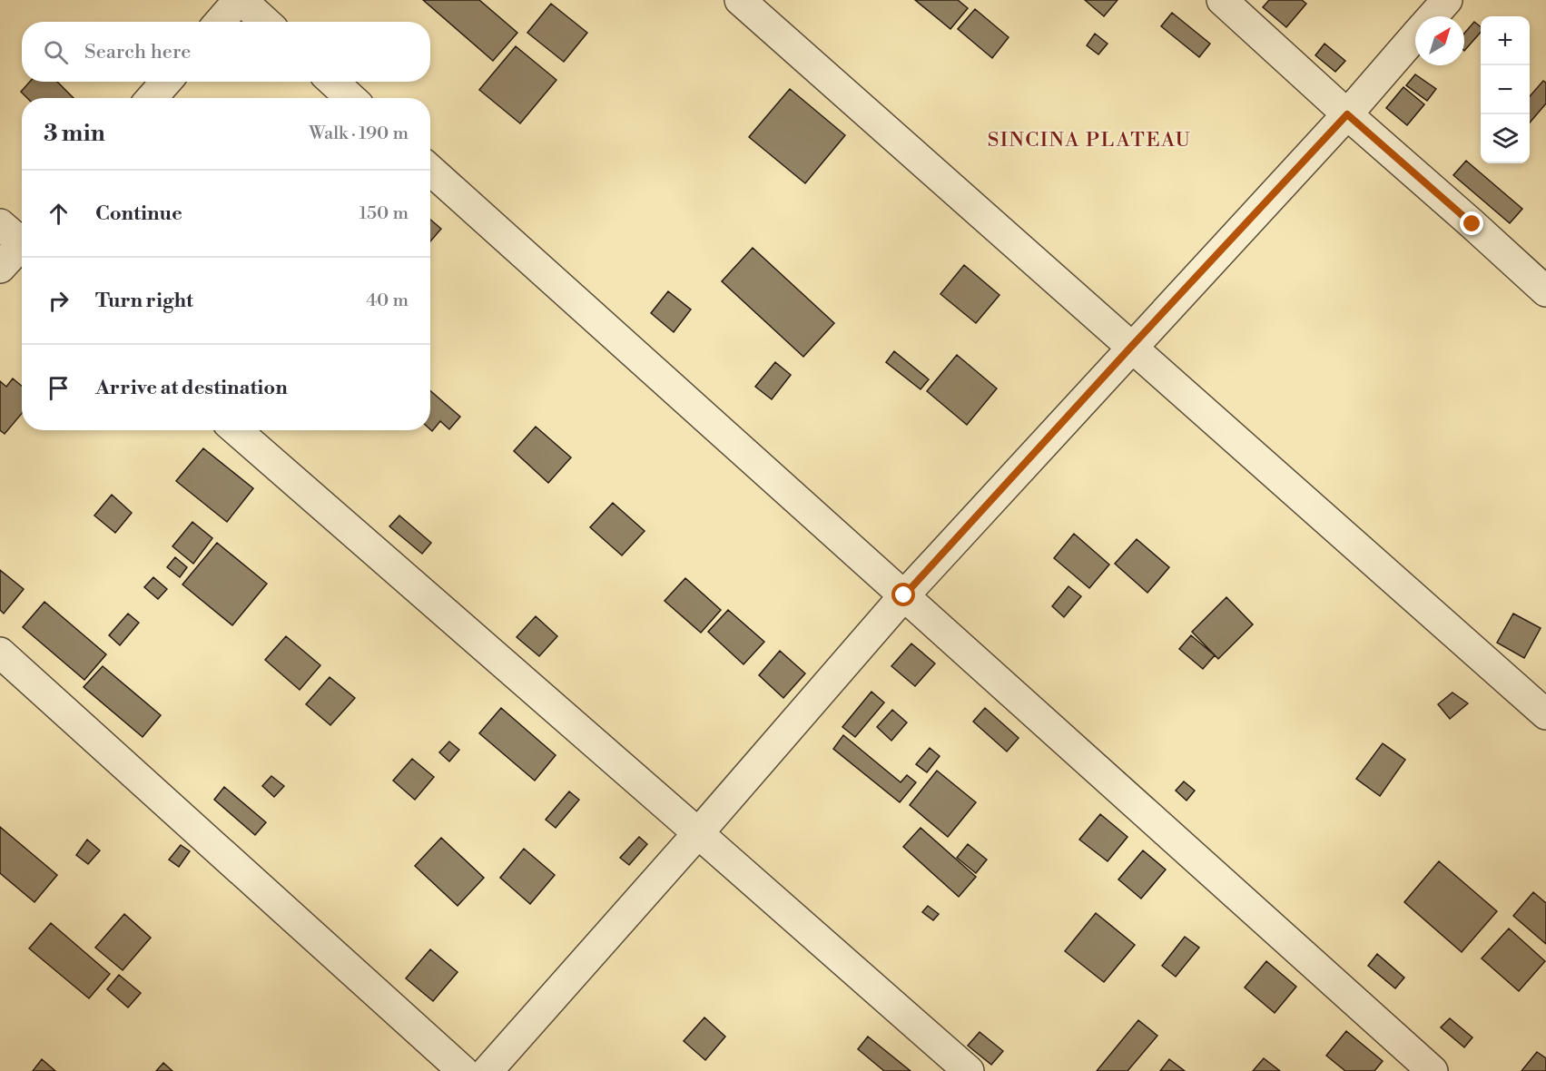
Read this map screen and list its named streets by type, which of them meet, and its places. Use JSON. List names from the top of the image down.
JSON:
{
  "districts": ["SINCINA PLATEAU"],
  "north": "top right",
  "page": {
    "map_buttons": ["+", "−"],
    "search": "Search here",
    "heading": ["3 min", "Walk · 190 m"],
    "list": [
      ["Continue", "150 m"],
      ["Turn right", "40 m"],
      "Arrive at destination"
    ]
  }
}
